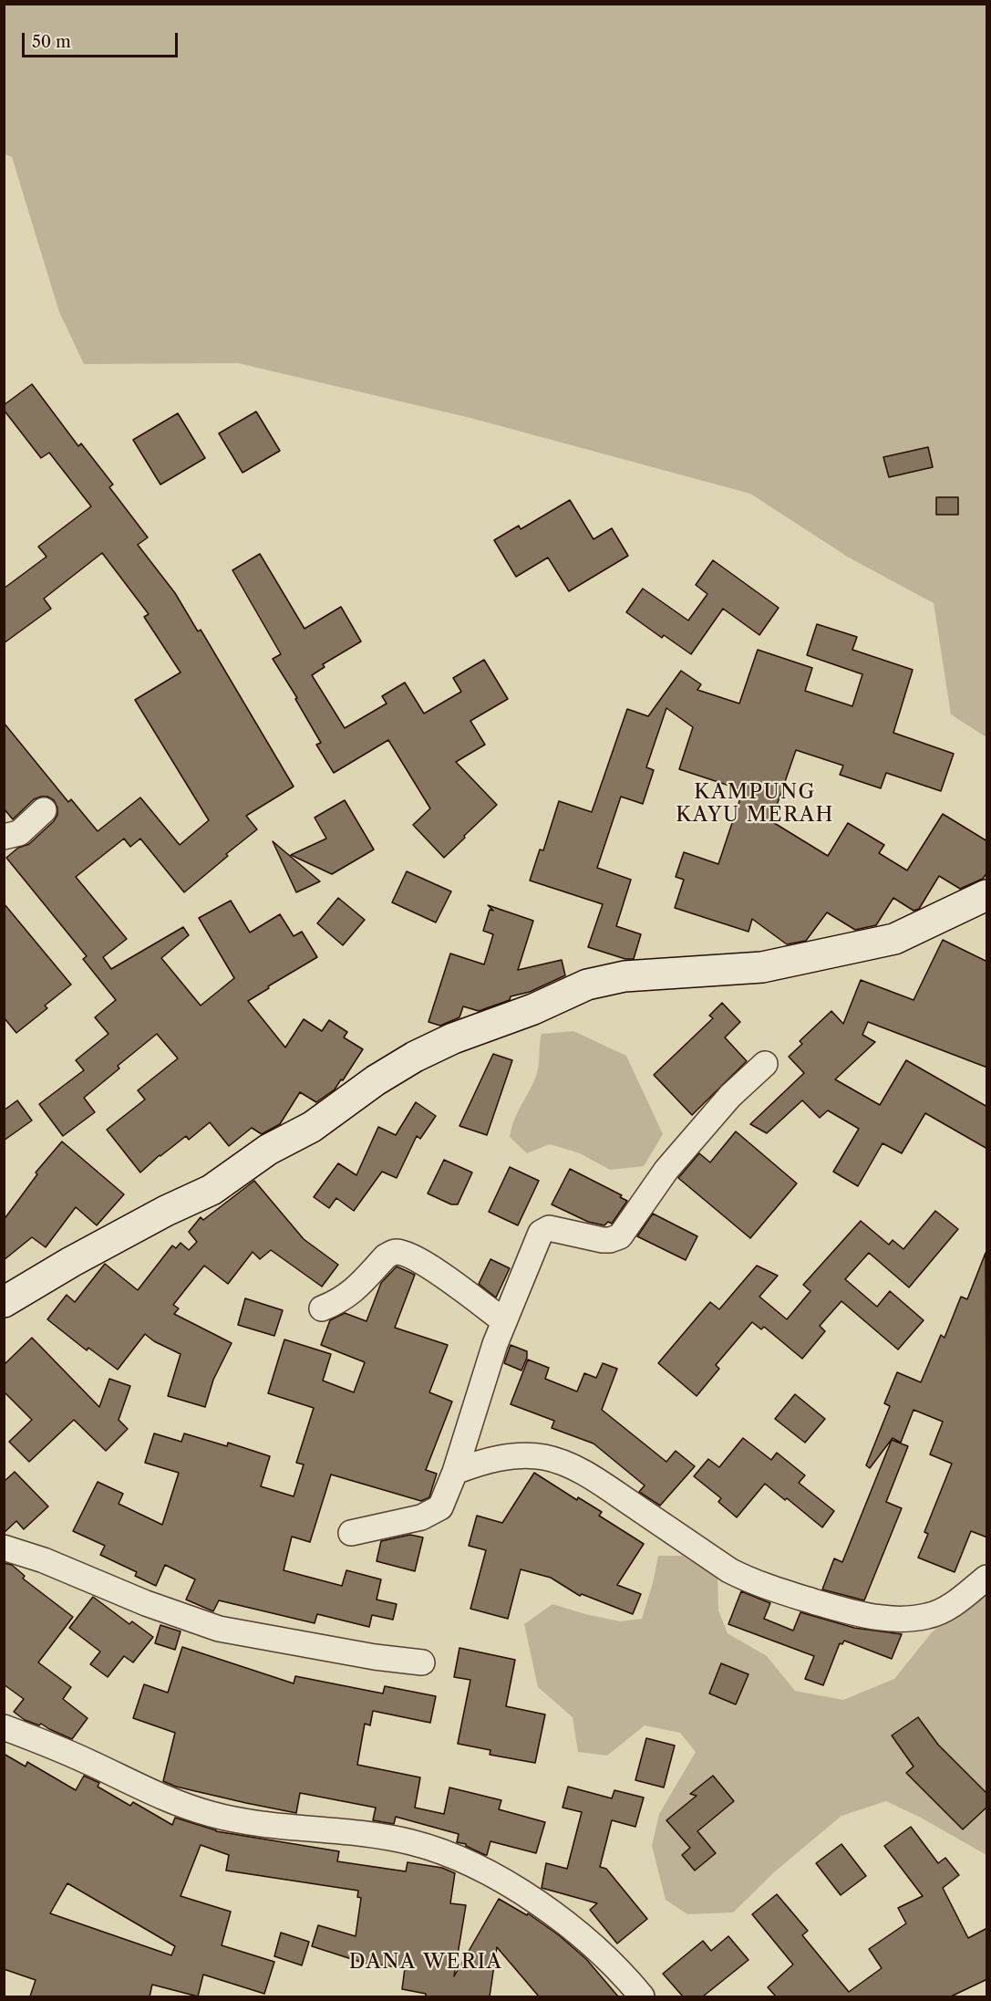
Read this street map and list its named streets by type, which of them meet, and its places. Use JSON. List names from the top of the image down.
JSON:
{
  "districts": ["KAMPUNG KAYU MERAH", "DANA WERIA"],
  "scale_bar": "50 m"
}
